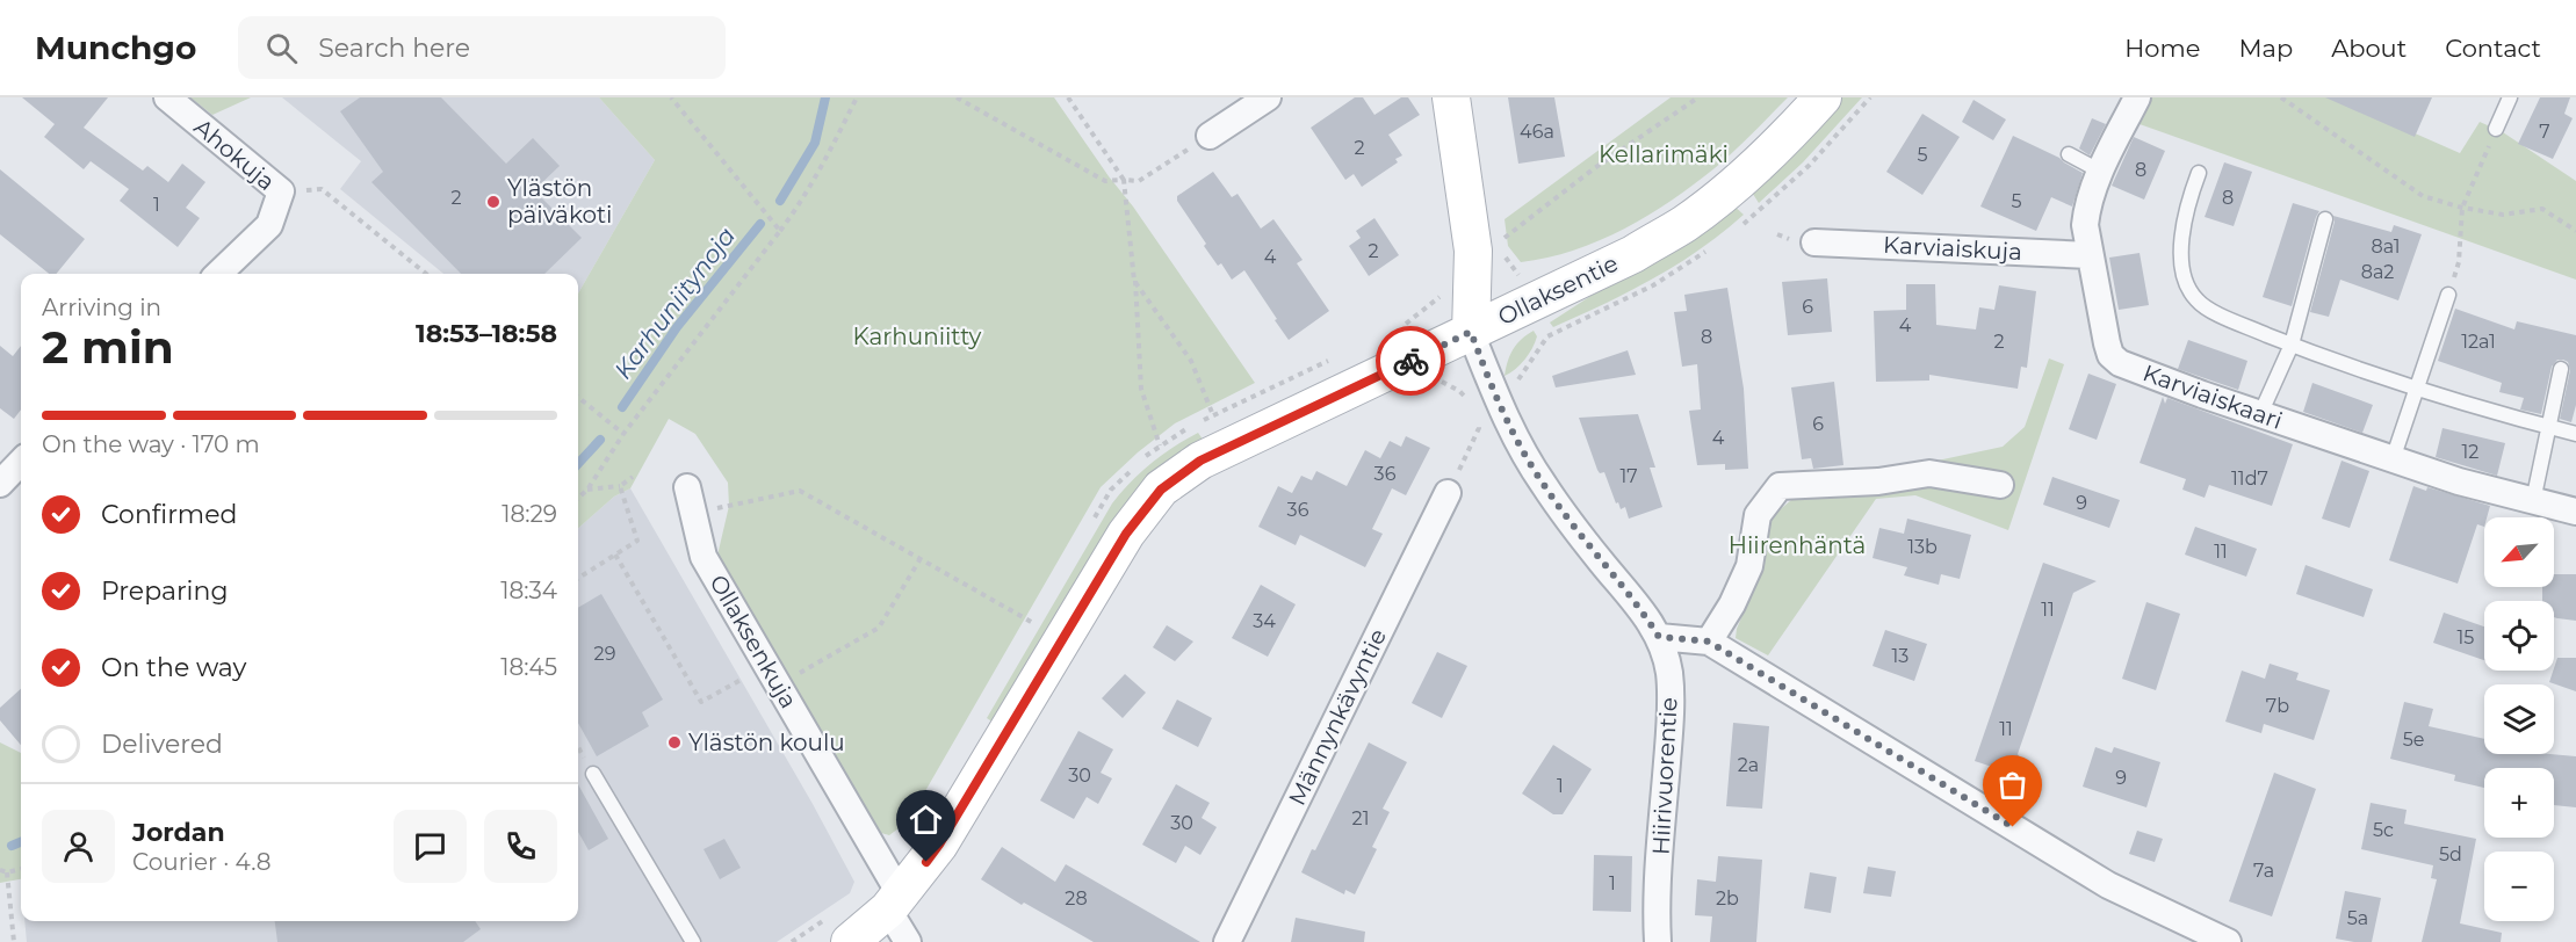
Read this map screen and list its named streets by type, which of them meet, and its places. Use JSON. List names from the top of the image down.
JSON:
{
  "streets": {
    "street": [
      "Ahokuja",
      "Karviaiskuja",
      "Ollaksentie",
      "Karviaiskaari",
      "Ollaksenkuja",
      "Männynkävyntie",
      "Hiirivuorentie"
    ]
  },
  "crossings": [
    ["Karviaiskuja", "Karviaiskaari"],
    ["Ollaksentie", "Ollaksenkuja"],
    ["Ollaksentie", "Hiirivuorentie"]
  ],
  "water": ["Karhuniitynoja"],
  "parks": ["Kellarimäki", "Karhuniitty", "Hiirenhäntä"],
  "places": ["Ylästön päiväkoti", "Ylästön koulu"],
  "house_numbers": [
    "46a",
    "7",
    "2",
    "5",
    "8",
    "2",
    "8",
    "5",
    "1",
    "8a1",
    "2",
    "4",
    "8a2",
    "6",
    "4",
    "8",
    "2",
    "12a1",
    "6",
    "4",
    "12",
    "36",
    "17",
    "11d7",
    "9",
    "36",
    "13b",
    "11",
    "11",
    "34",
    "15",
    "29",
    "13",
    "7b",
    "11",
    "5e",
    "2a",
    "30",
    "9",
    "1",
    "21",
    "30",
    "5c",
    "5d",
    "7a",
    "1",
    "28",
    "2b",
    "5a"
  ],
  "north": "bottom left",
  "page": {
    "header": "Munchgo",
    "search": "Search here",
    "nav": [
      "Home",
      "Map",
      "About",
      "Contact"
    ],
    "heading": ["2 min", "Arriving in", "18:53–18:58"],
    "panel": ["Jordan", "Courier · 4.8"],
    "bar": "On the way · 170 m",
    "list": [
      ["Confirmed", "18:29"],
      ["Preparing", "18:34"],
      ["On the way", "18:45"],
      "Delivered"
    ],
    "map_buttons": ["+", "−"]
  }
}
